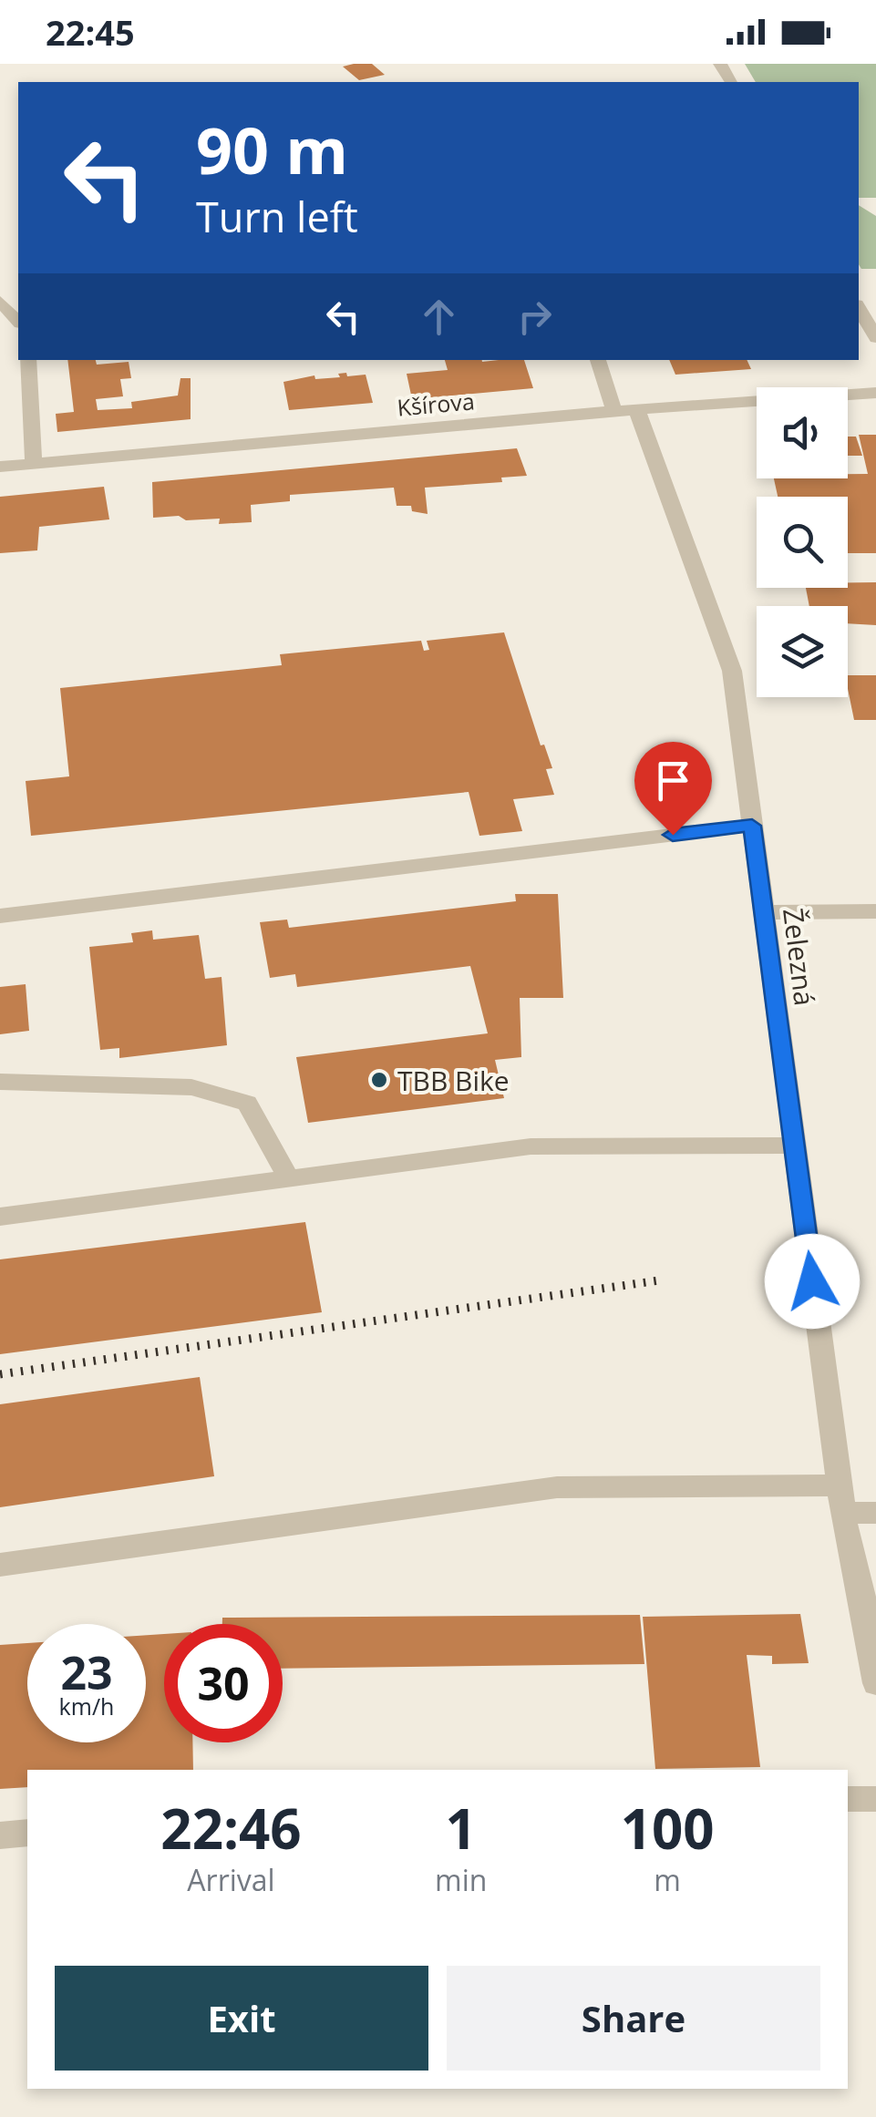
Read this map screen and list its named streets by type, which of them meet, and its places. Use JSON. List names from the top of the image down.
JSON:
{
  "streets": {
    "street": ["Kšírova", "Železná"]
  },
  "crossings": [
    ["Kšírova", "Železná"]
  ],
  "places": ["TBB Bike"],
  "page": {
    "status": "22:45",
    "turn": ["90 m", "Turn left"],
    "speed": "23 km/h",
    "limit": "30",
    "eta": [
      "22:46",
      "Arrival",
      "1",
      "min",
      "100",
      "m"
    ],
    "buttons": ["Exit", "Share"]
  }
}
